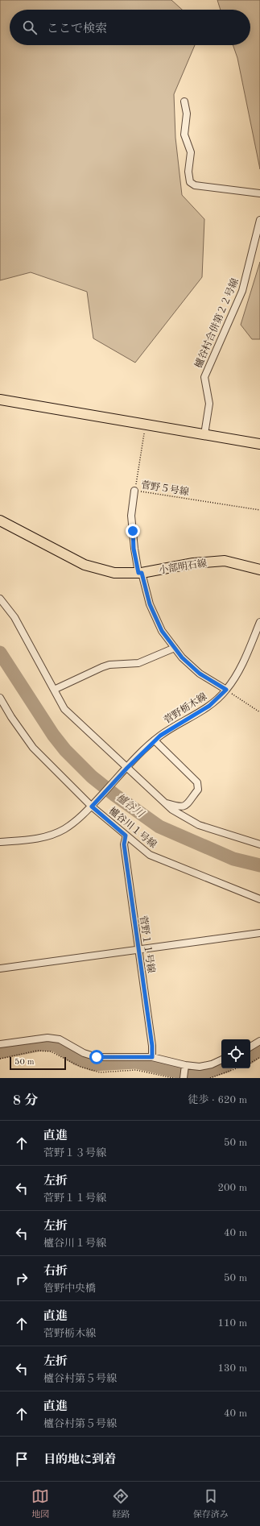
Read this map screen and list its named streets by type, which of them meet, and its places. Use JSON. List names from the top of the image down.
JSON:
{
  "streets": {
    "main road": ["小部明石線"],
    "street": [
      "櫨谷村合併第２２号線",
      "菅野栃木線",
      "櫨谷川１号線",
      "菅野１１号線"
    ],
    "path": ["菅野５号線"]
  },
  "crossings": [
    ["菅野栃木線", "櫨谷川１号線"],
    ["櫨谷川１号線", "菅野１１号線"]
  ],
  "water": ["櫨谷川"],
  "scale_bar": "50 m",
  "page": {
    "search": "ここで検索",
    "scale": "50 m",
    "heading": ["8 分", "徒歩 · 620 m"],
    "list": [
      ["直進", "菅野１３号線", "50 m"],
      ["左折", "菅野１１号線", "200 m"],
      ["左折", "櫨谷川１号線", "40 m"],
      ["右折", "管野中央橋", "50 m"],
      ["直進", "菅野栃木線", "110 m"],
      ["左折", "櫨谷村第５号線", "130 m"],
      ["直進", "櫨谷村第５号線", "40 m"],
      "目的地に到着"
    ],
    "nav": ["地図", "経路", "保存済み"]
  }
}
